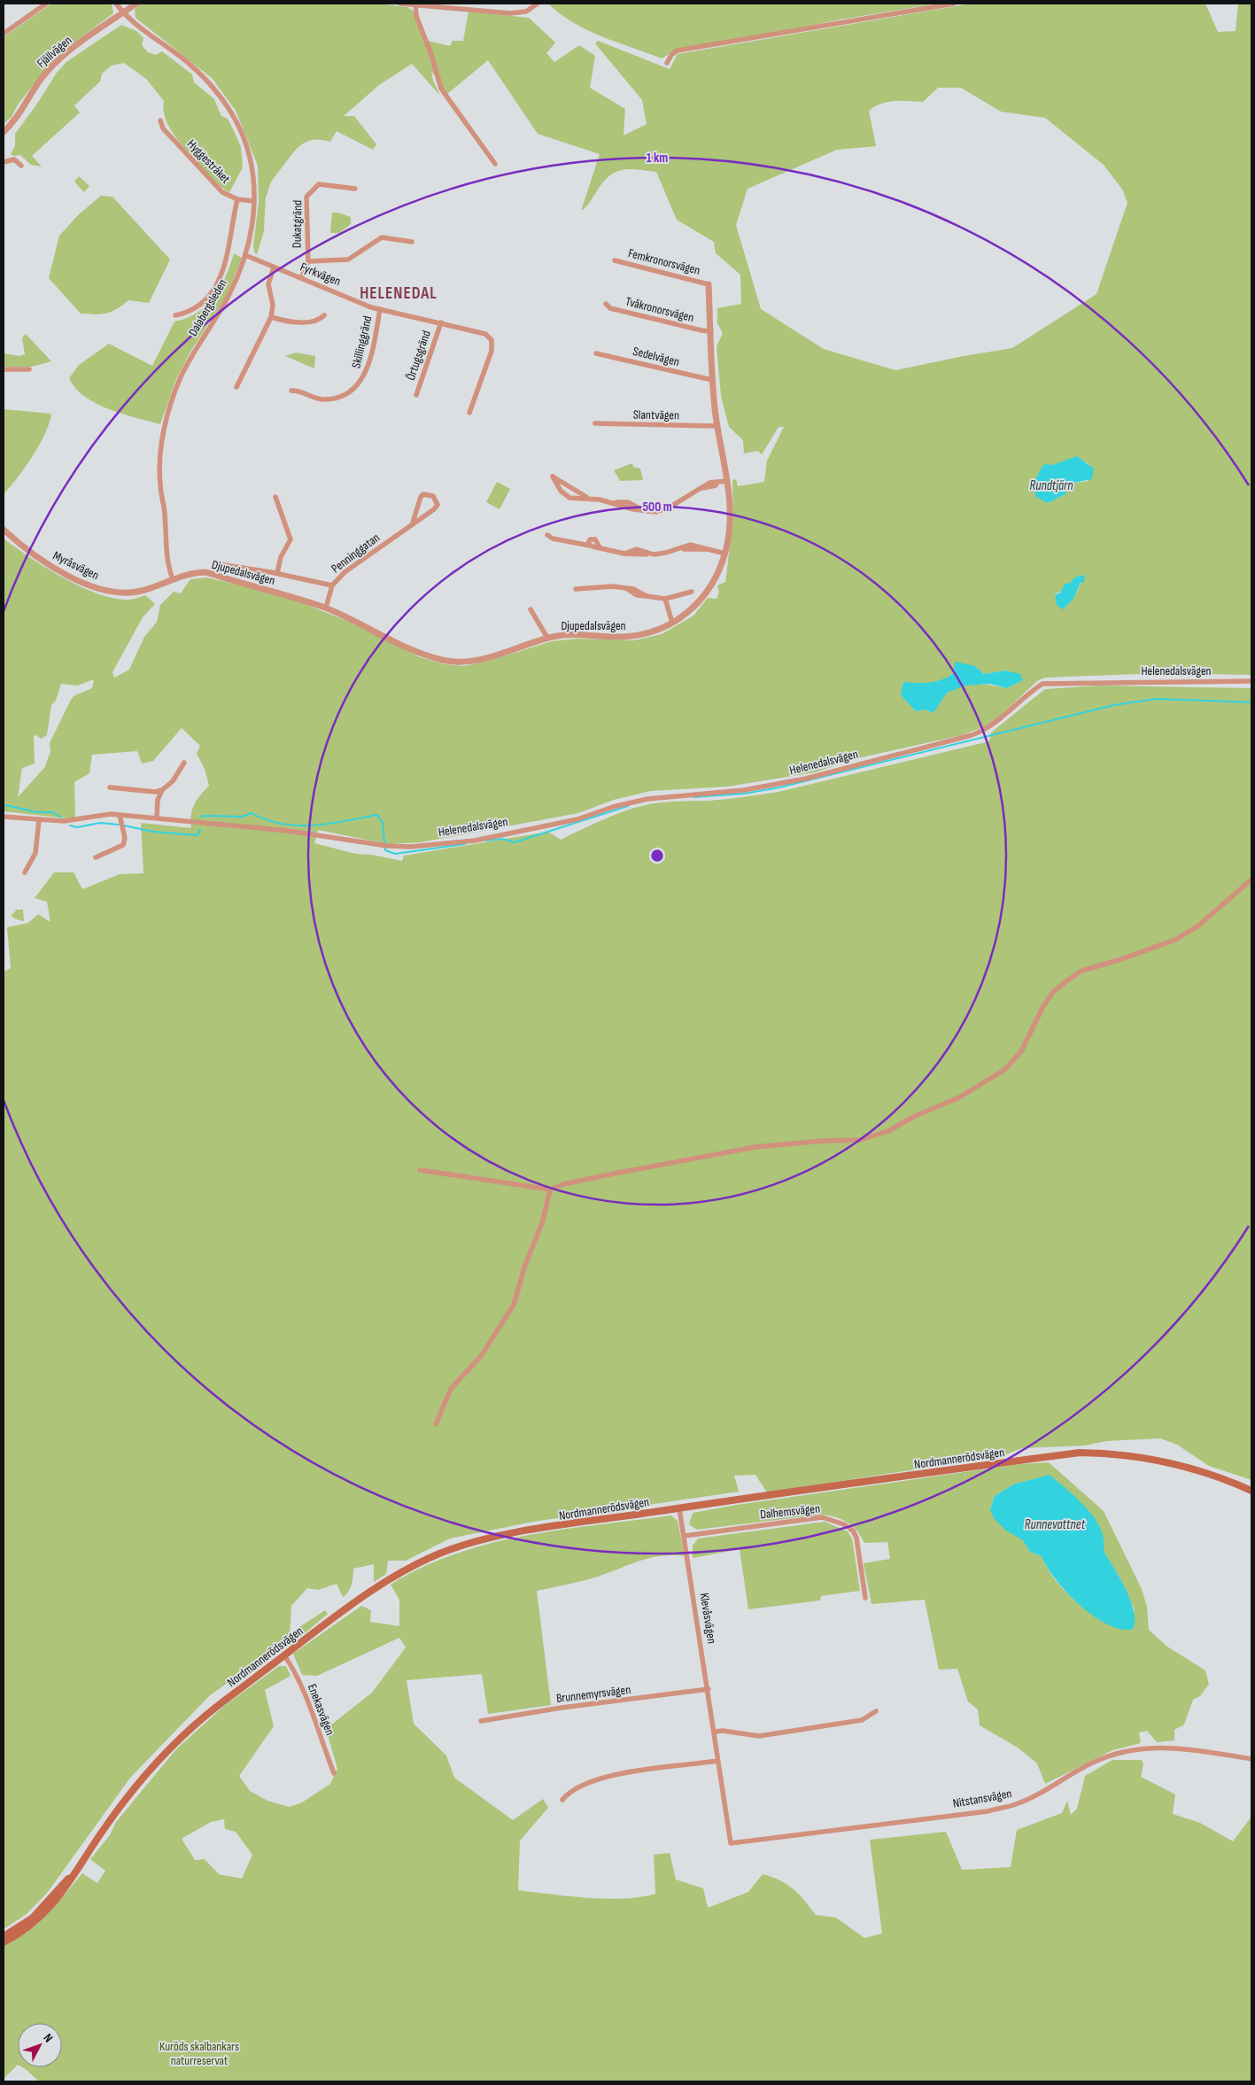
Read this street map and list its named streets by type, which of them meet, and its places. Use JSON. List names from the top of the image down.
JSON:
{
  "streets": {
    "main road": ["Nordmannerödsvägen"],
    "street": [
      "Fjällvägen",
      "Hyggestråket",
      "Dukatgränd",
      "Femkronorsvägen",
      "Fyrkvägen",
      "Dalabergsleden",
      "Tvåkronorsvägen",
      "Skillinggränd",
      "Örtugsgränd",
      "Sedelvägen",
      "Slantvägen",
      "Penninggatan",
      "Myråsvägen",
      "Djupedalsvägen",
      "Helenedalsvägen",
      "Dalhemsvägen",
      "Klevåsvägen",
      "Brunnemyrsvägen",
      "Enekasvägen",
      "Nitstansvägen"
    ]
  },
  "crossings": [
    ["Fjällvägen", "Dalabergsleden"],
    ["Hyggestråket", "Dalabergsleden"],
    ["Dukatgränd", "Fyrkvägen"],
    ["Femkronorsvägen", "Djupedalsvägen"],
    ["Fyrkvägen", "Dalabergsleden"],
    ["Fyrkvägen", "Skillinggränd"],
    ["Fyrkvägen", "Örtugsgränd"],
    ["Dalabergsleden", "Myråsvägen"],
    ["Dalabergsleden", "Djupedalsvägen"],
    ["Tvåkronorsvägen", "Djupedalsvägen"],
    ["Sedelvägen", "Djupedalsvägen"],
    ["Slantvägen", "Djupedalsvägen"],
    ["Penninggatan", "Djupedalsvägen"],
    ["Myråsvägen", "Djupedalsvägen"],
    ["Nordmannerödsvägen", "Klevåsvägen"],
    ["Nordmannerödsvägen", "Enekasvägen"],
    ["Dalhemsvägen", "Klevåsvägen"],
    ["Klevåsvägen", "Brunnemyrsvägen"],
    ["Klevåsvägen", "Nitstansvägen"]
  ],
  "districts": ["HELENEDAL"],
  "water": ["Rundtjärn", "Runnevattnet"],
  "parks": ["Kuröds skalbankars naturreservat"],
  "north": "top right",
  "rings": ["1 km", "500 m"]
}
